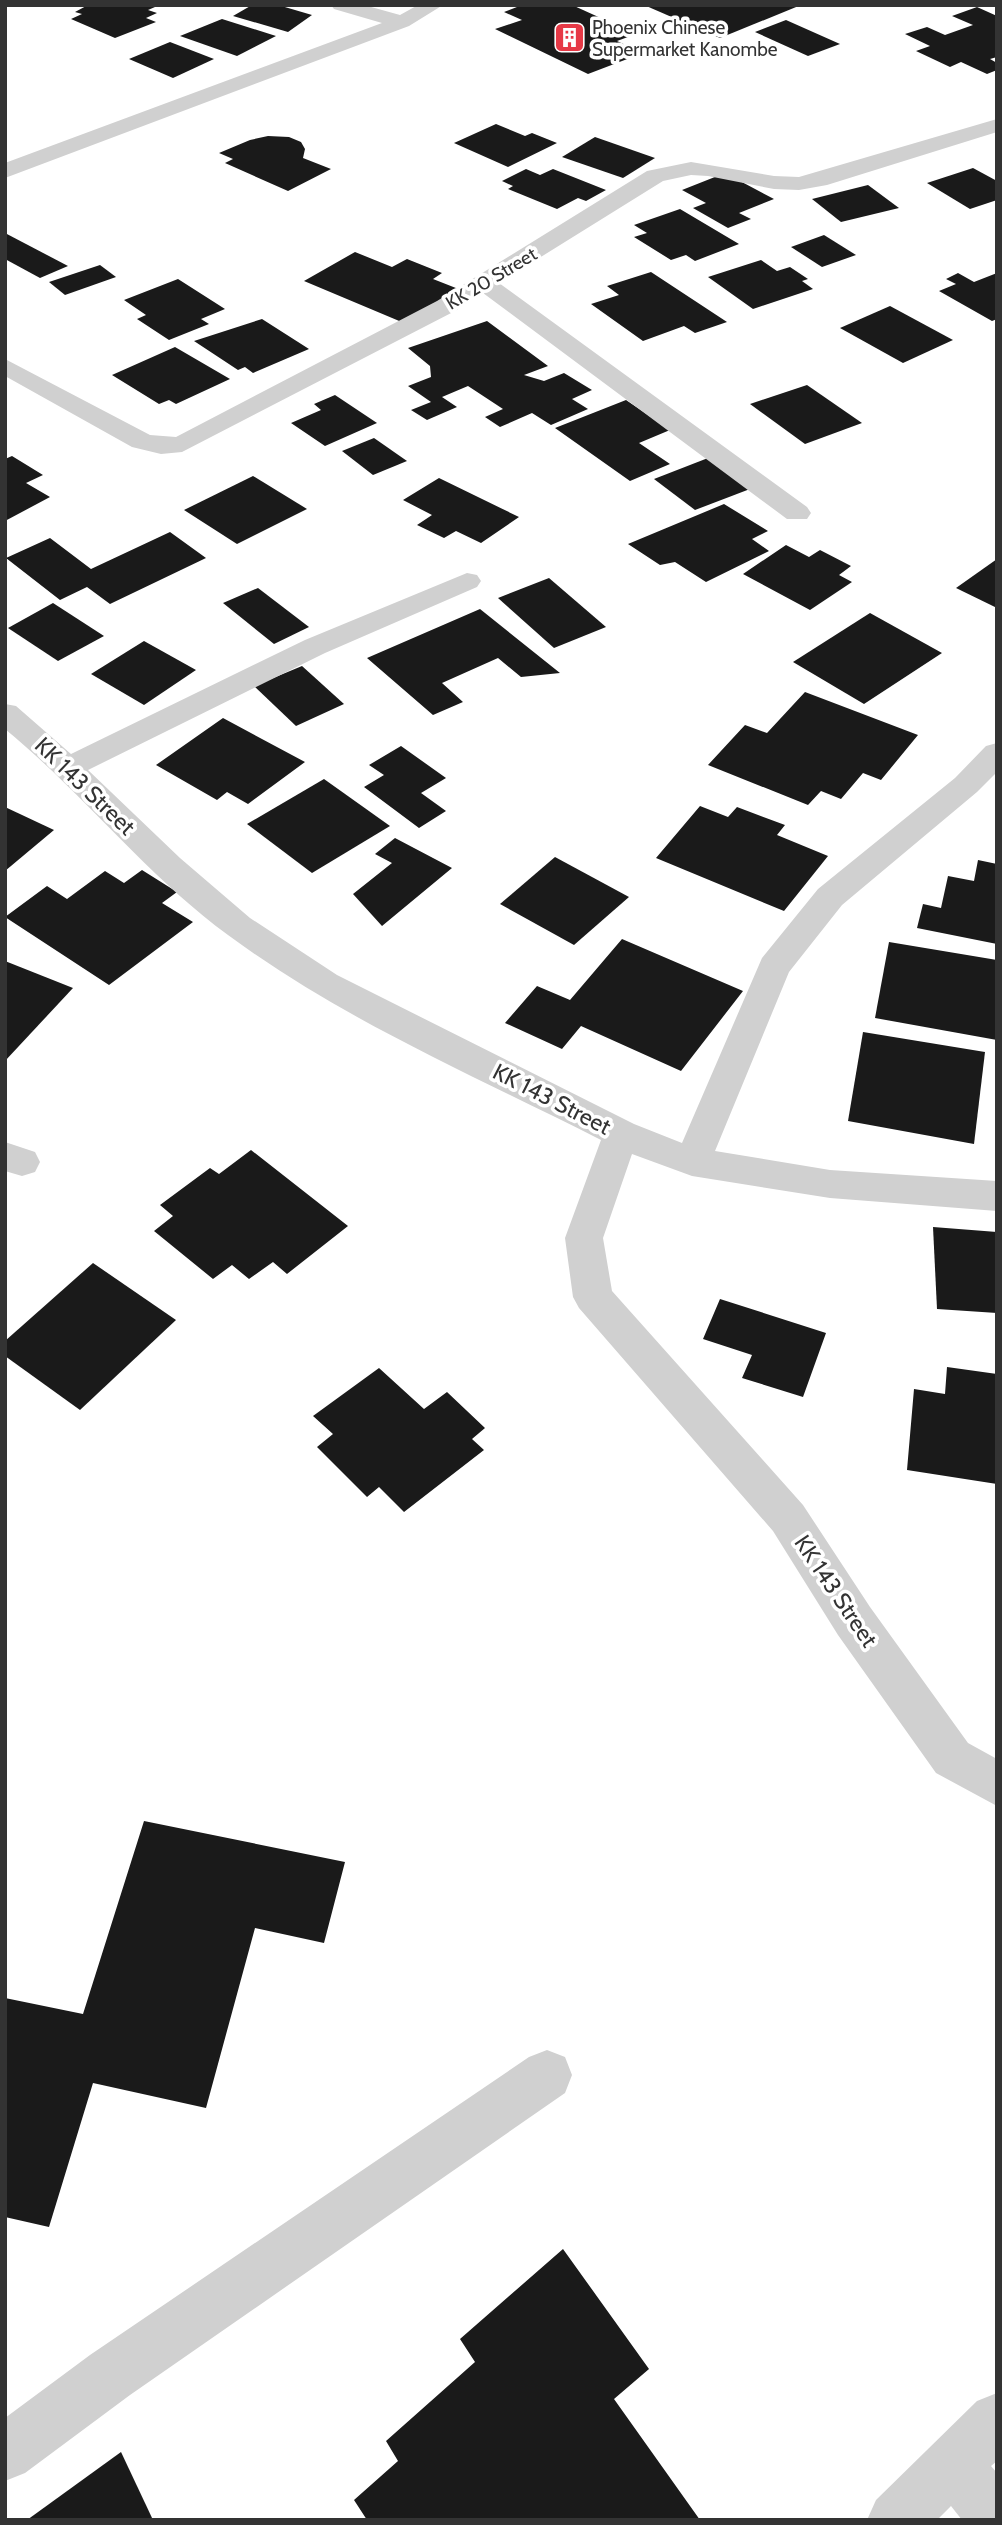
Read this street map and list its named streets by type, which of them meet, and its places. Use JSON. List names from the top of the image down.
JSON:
{
  "streets": {
    "street": ["KK 20 Street", "KK 143 Street"]
  },
  "places": {
    "building": ["Phoenix Chinese Supermarket Kanombe"]
  }
}
